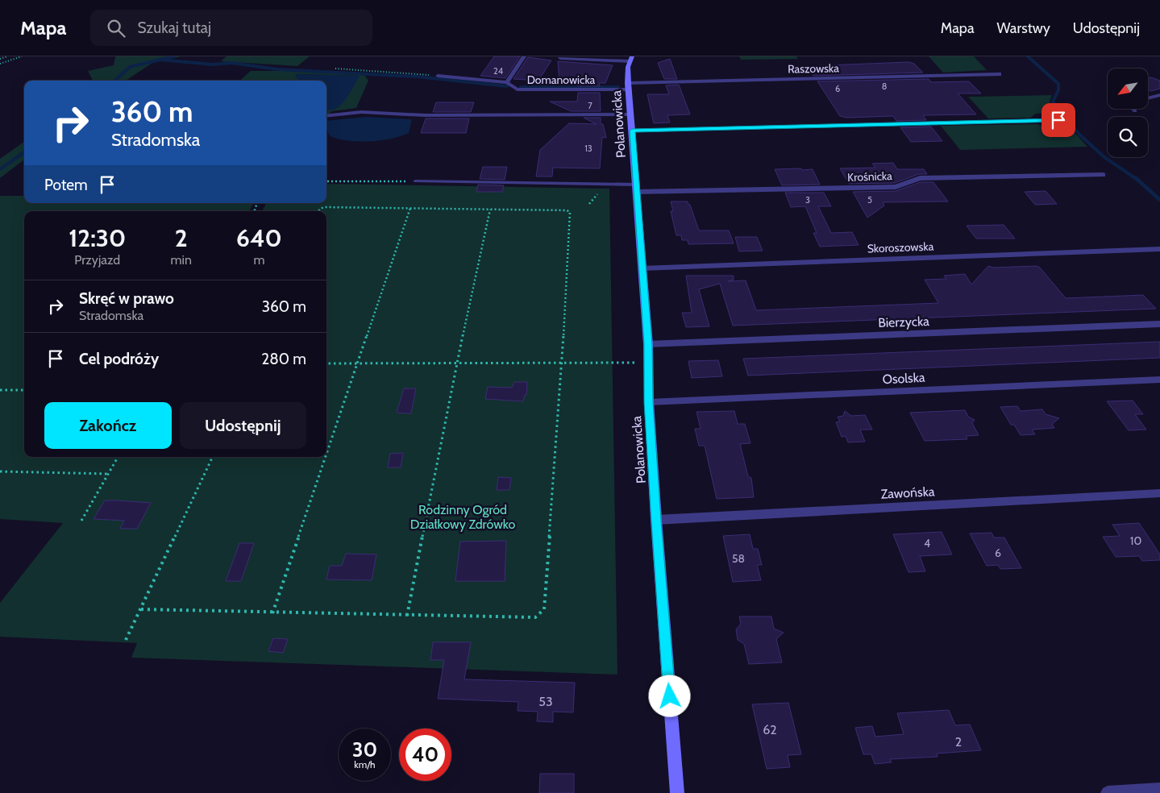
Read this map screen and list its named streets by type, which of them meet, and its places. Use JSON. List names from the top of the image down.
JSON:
{
  "streets": {
    "street": [
      "Raszowska",
      "Domanowicka",
      "Polanowicka",
      "Krośnicka",
      "Skoroszowska",
      "Bierzycka",
      "Osolska",
      "Zawońska"
    ]
  },
  "crossings": [
    ["Raszowska", "Domanowicka"],
    ["Raszowska", "Polanowicka"],
    ["Domanowicka", "Polanowicka"],
    ["Polanowicka", "Krośnicka"],
    ["Polanowicka", "Skoroszowska"],
    ["Polanowicka", "Bierzycka"],
    ["Polanowicka", "Osolska"],
    ["Polanowicka", "Zawońska"]
  ],
  "parks": ["Rodzinny Ogród Działkowy Zdrówko"],
  "house_numbers": [
    "24",
    "8",
    "6",
    "7",
    "13",
    "3",
    "5",
    "10",
    "4",
    "6",
    "58",
    "53",
    "62",
    "2"
  ],
  "north": "bottom left",
  "page": {
    "header": "Mapa",
    "search": "Szukaj tutaj",
    "nav": ["Mapa", "Warstwy", "Udostępnij"],
    "turn": ["360 m", "Stradomska"],
    "then": "Potem",
    "eta": [
      "12:30",
      "Przyjazd",
      "2",
      "min",
      "640",
      "m"
    ],
    "list": [
      {
        "name": "Skręć w prawo",
        "note": "Stradomska",
        "value": "360 m"
      },
      {
        "name": "Cel podróży",
        "value": "280 m"
      }
    ],
    "buttons": ["Zakończ", "Udostępnij"],
    "speed": "30 km/h",
    "limit": "40"
  }
}
